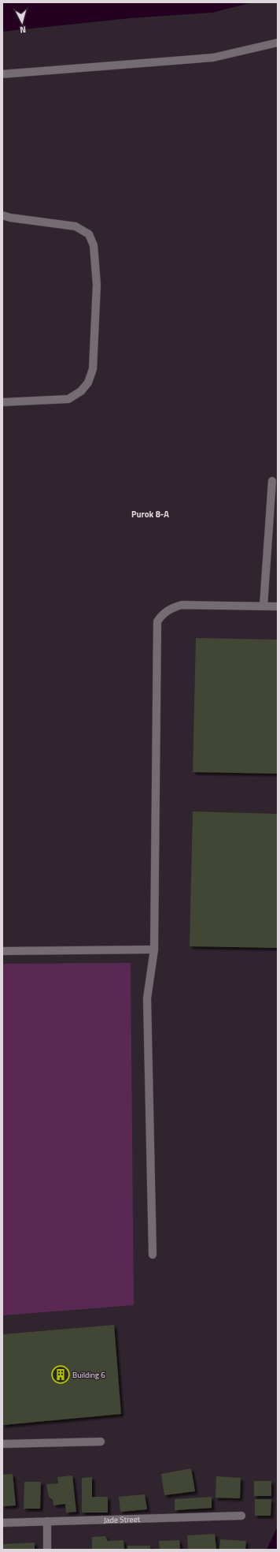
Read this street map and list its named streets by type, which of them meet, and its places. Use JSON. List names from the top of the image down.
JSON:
{
  "streets": {
    "street": ["Jade Street"]
  },
  "districts": ["Purok 8-A"],
  "places": {
    "building": ["Building 6"]
  },
  "north": "bottom"
}
